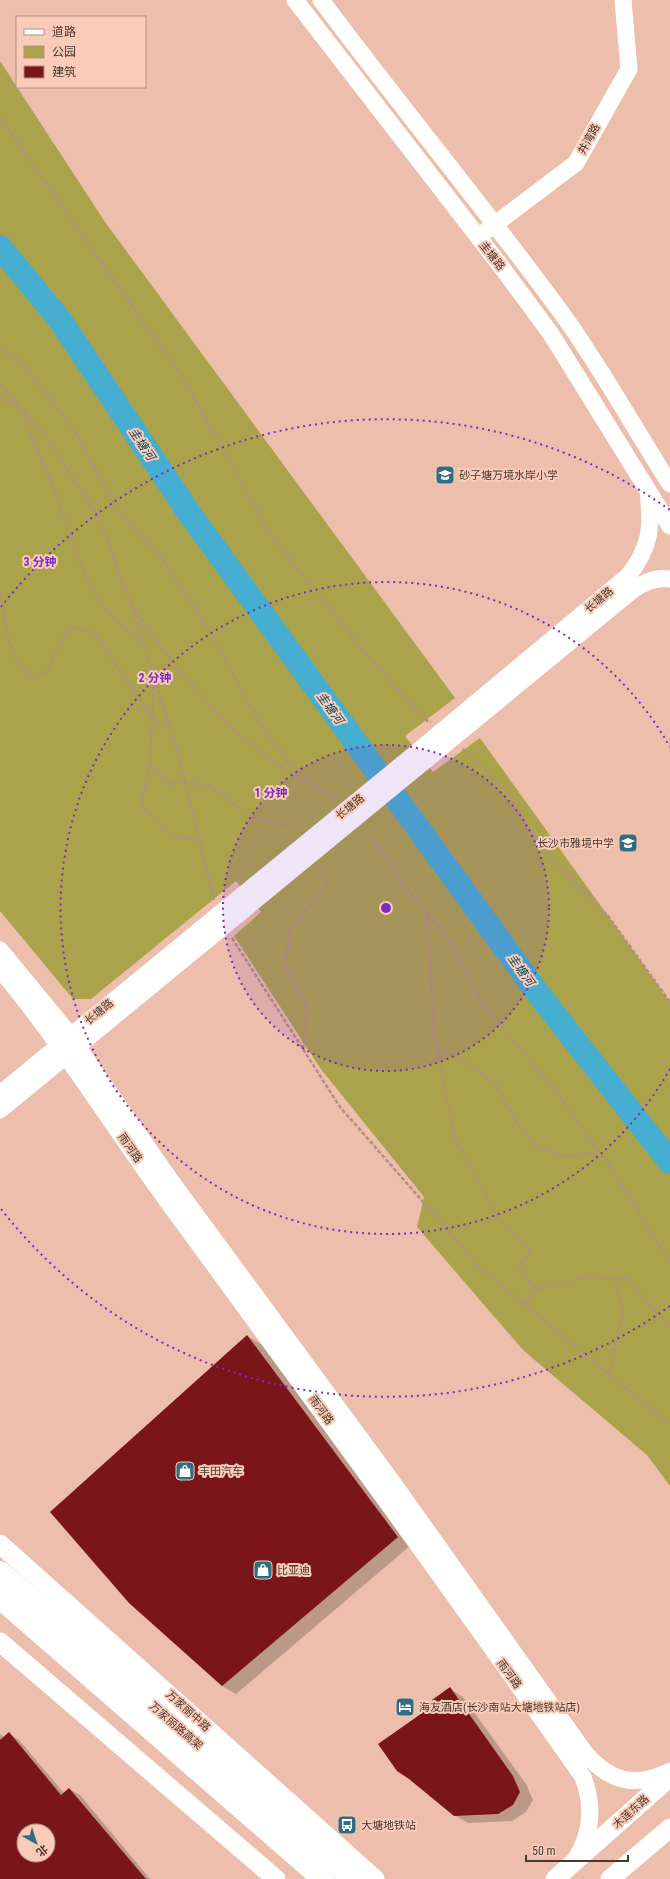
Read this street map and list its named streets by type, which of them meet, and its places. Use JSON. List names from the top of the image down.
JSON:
{
  "streets": {
    "highway": ["万家丽路高架"],
    "main road": [
      "井湾路",
      "圭塘路",
      "长塘路",
      "雨河路",
      "万家丽中路",
      "木莲东路"
    ]
  },
  "crossings": [
    ["井湾路", "圭塘路"],
    ["圭塘路", "长塘路"],
    ["长塘路", "雨河路"],
    ["雨河路", "木莲东路"]
  ],
  "water": ["圭塘河"],
  "places": {
    "school or university": ["砂子塘万境水岸小学", "长沙市雅境中学"],
    "shop": ["丰田汽车", "比亚迪"],
    "hotel": ["海友酒店(长沙南站大塘地铁站店)"],
    "bus stop": ["大塘地铁站"]
  },
  "legend": ["道路", "公园", "建筑"],
  "scale_bar": "50 m",
  "north": "bottom right",
  "rings": ["3 分钟", "2 分钟", "1 分钟"]
}
